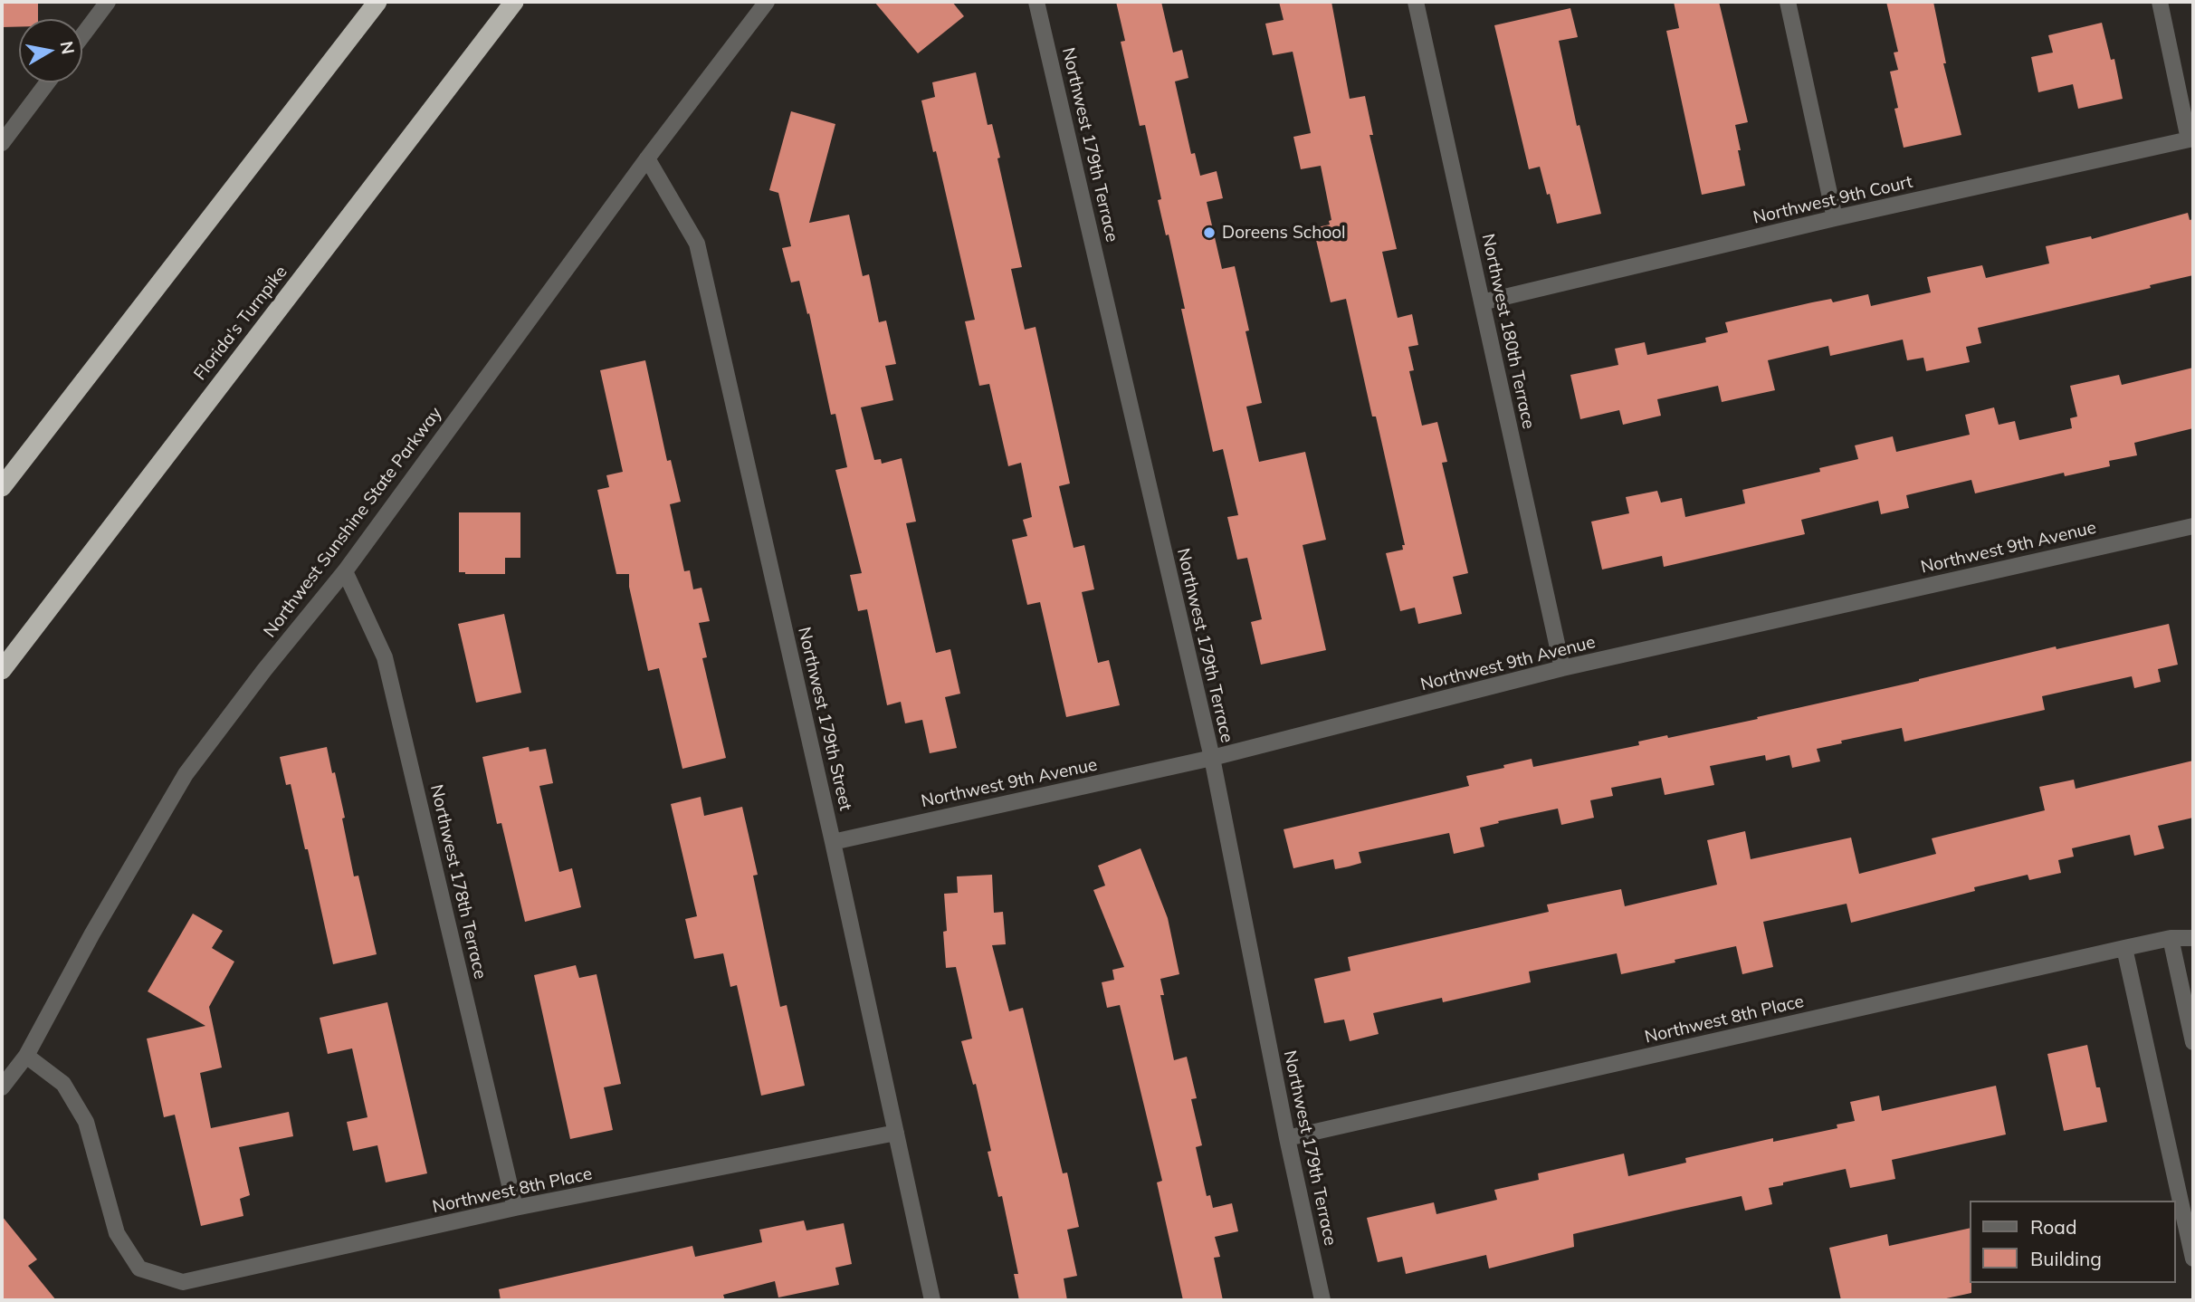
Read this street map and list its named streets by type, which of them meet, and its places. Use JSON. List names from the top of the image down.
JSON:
{
  "streets": {
    "highway": ["Florida's Turnpike"],
    "street": [
      "Northwest 179th Terrace",
      "Northwest 9th Court",
      "Northwest 180th Terrace",
      "Northwest Sunshine State Parkway",
      "Northwest 9th Avenue",
      "Northwest 179th Street",
      "Northwest 178th Terrace",
      "Northwest 8th Place"
    ]
  },
  "crossings": [
    ["Northwest 179th Terrace", "Northwest 9th Avenue"],
    ["Northwest 179th Terrace", "Northwest 8th Place"],
    ["Northwest 9th Court", "Northwest 180th Terrace"],
    ["Northwest 180th Terrace", "Northwest 9th Avenue"],
    ["Northwest Sunshine State Parkway", "Northwest 179th Street"],
    ["Northwest Sunshine State Parkway", "Northwest 178th Terrace"],
    ["Northwest Sunshine State Parkway", "Northwest 8th Place"],
    ["Northwest 9th Avenue", "Northwest 179th Street"],
    ["Northwest 179th Street", "Northwest 8th Place"],
    ["Northwest 178th Terrace", "Northwest 8th Place"]
  ],
  "places": ["Doreens School"],
  "legend": ["Road", "Building"],
  "north": "right"
}
